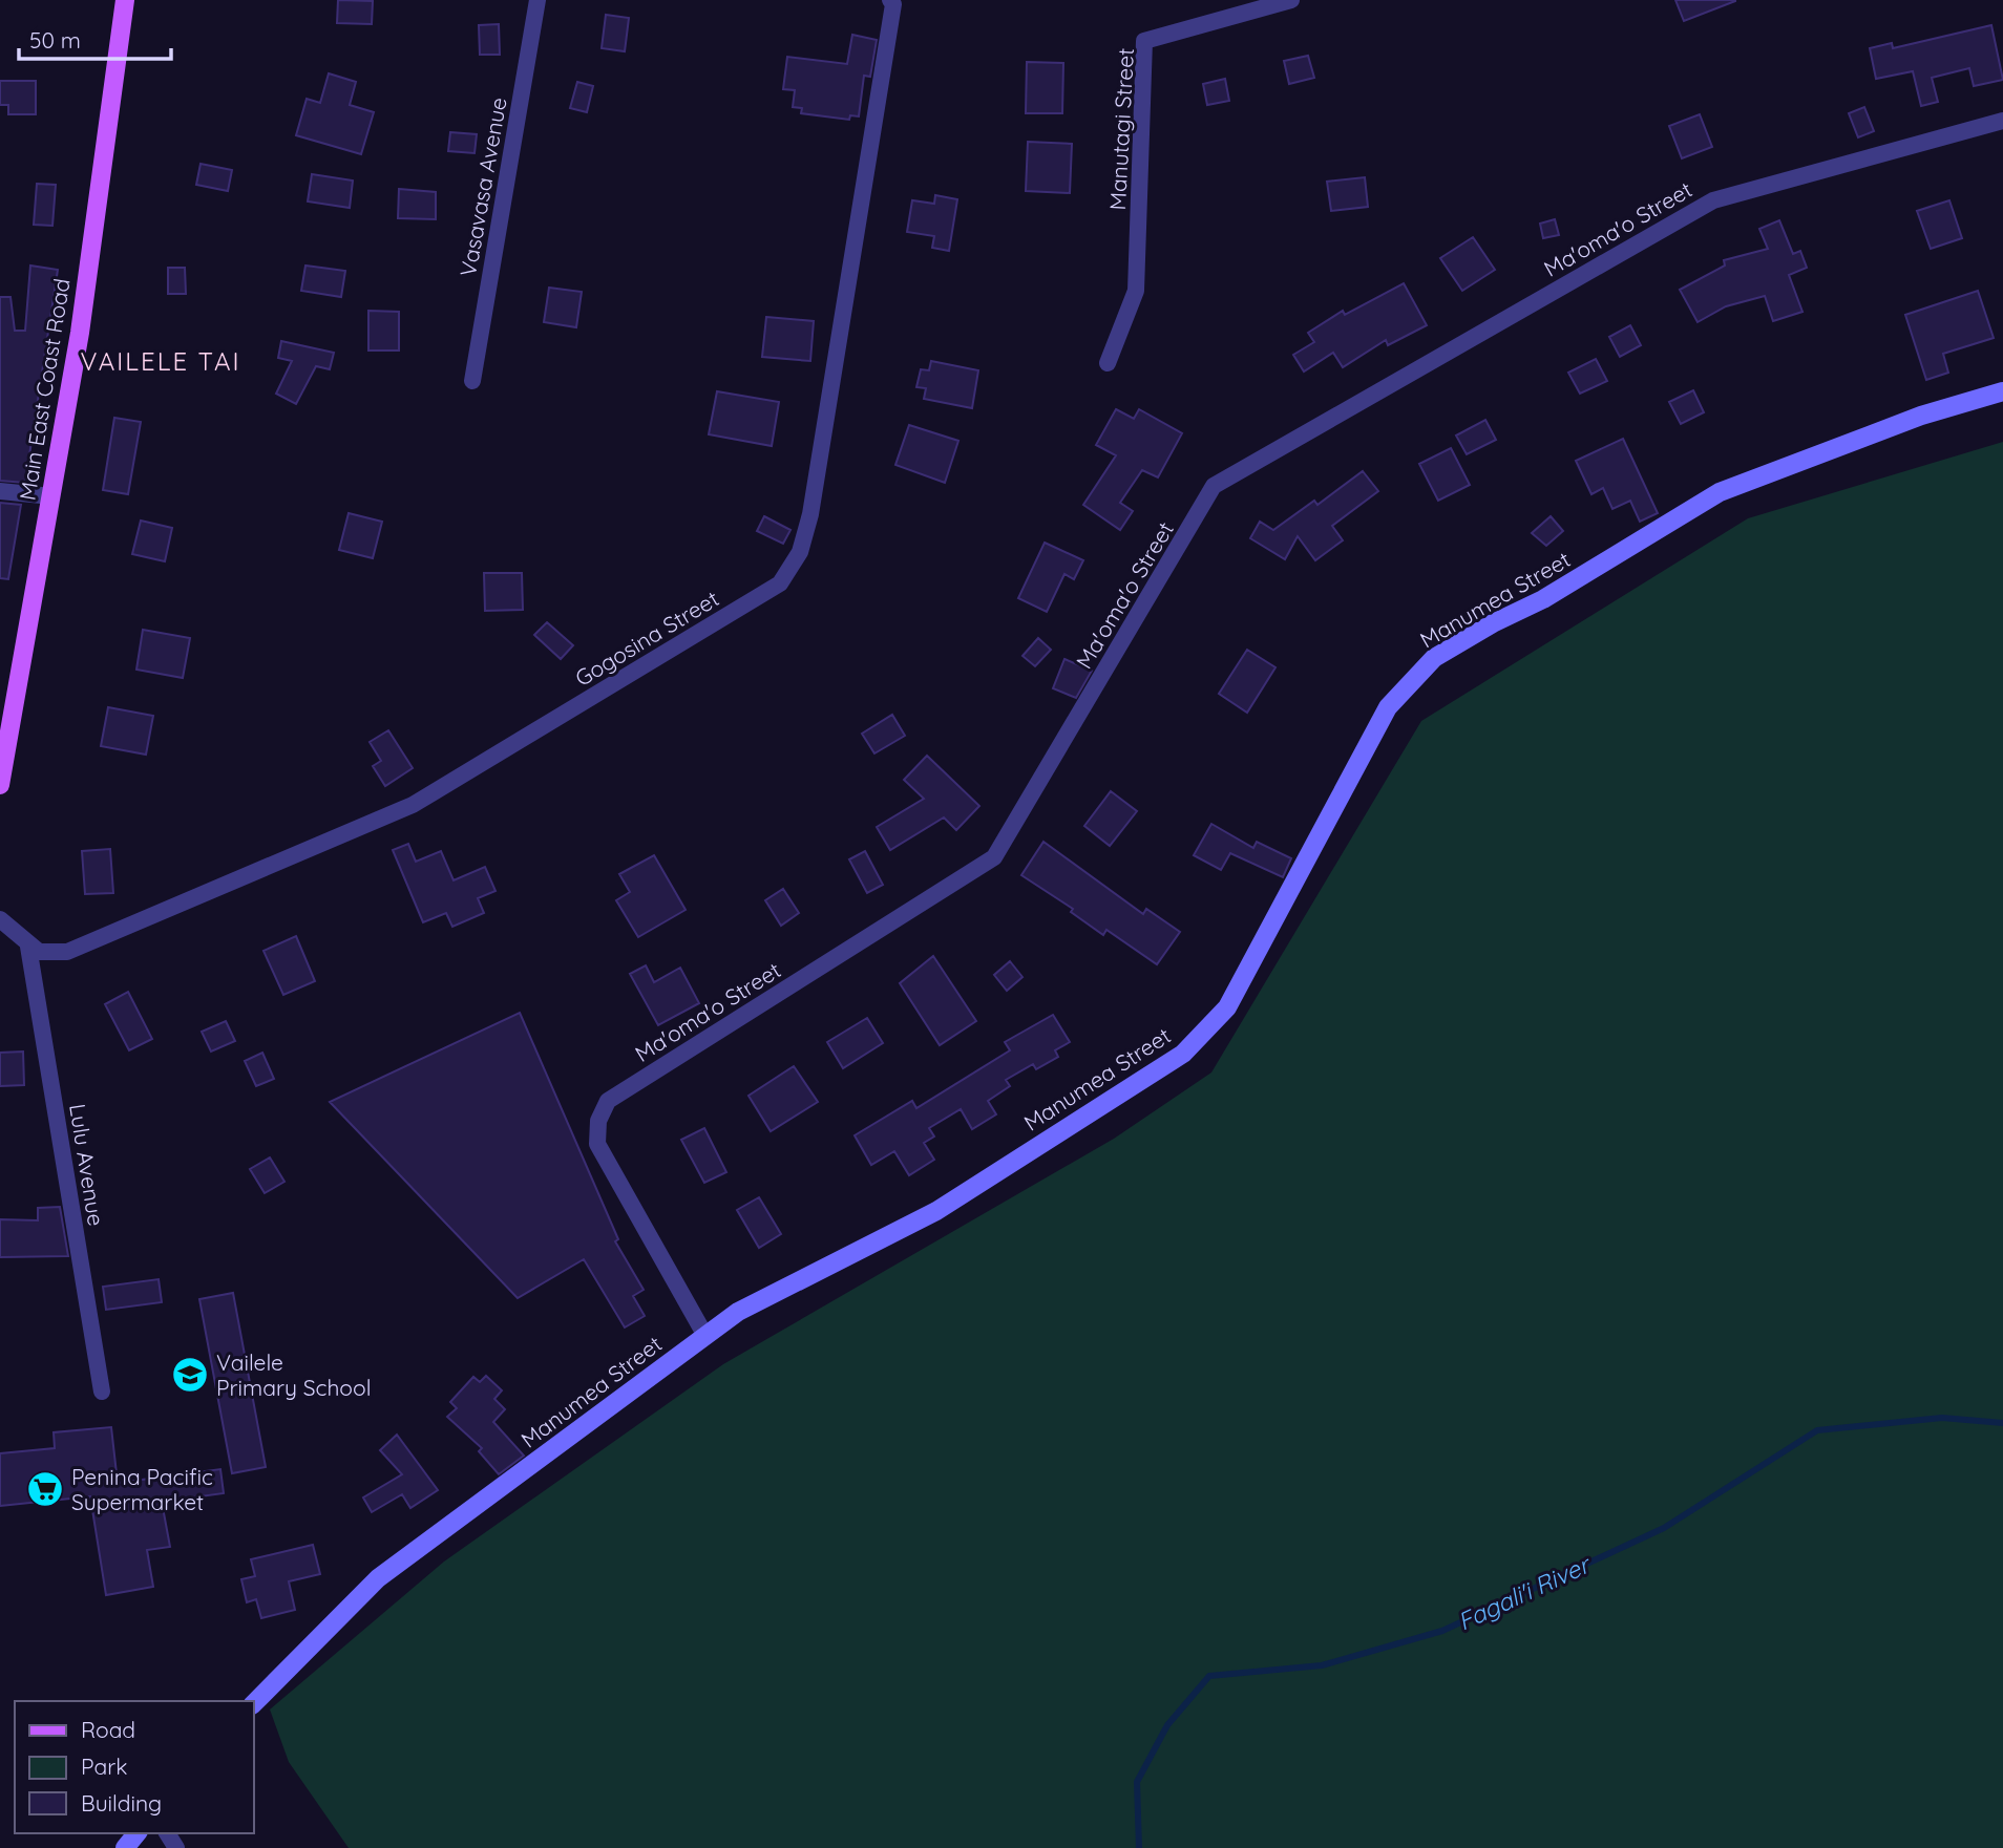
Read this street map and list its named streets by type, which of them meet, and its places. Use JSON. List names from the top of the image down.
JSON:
{
  "streets": {
    "main road": ["Main East Coast Road", "Manumea Street"],
    "street": [
      "Manutagi Street",
      "Vasavasa Avenue",
      "Ma'oma'o Street",
      "Gogosina Street",
      "Lulu Avenue"
    ]
  },
  "crossings": [
    ["Ma'oma'o Street", "Manumea Street"],
    ["Gogosina Street", "Lulu Avenue"]
  ],
  "districts": ["VAILELE TAI"],
  "water": ["Fagali'i River"],
  "places": {
    "school or university": ["Vailele Primary School"],
    "supermarket": ["Penina Pacific Supermarket"]
  },
  "legend": ["Road", "Park", "Building"],
  "scale_bar": "50 m"
}
